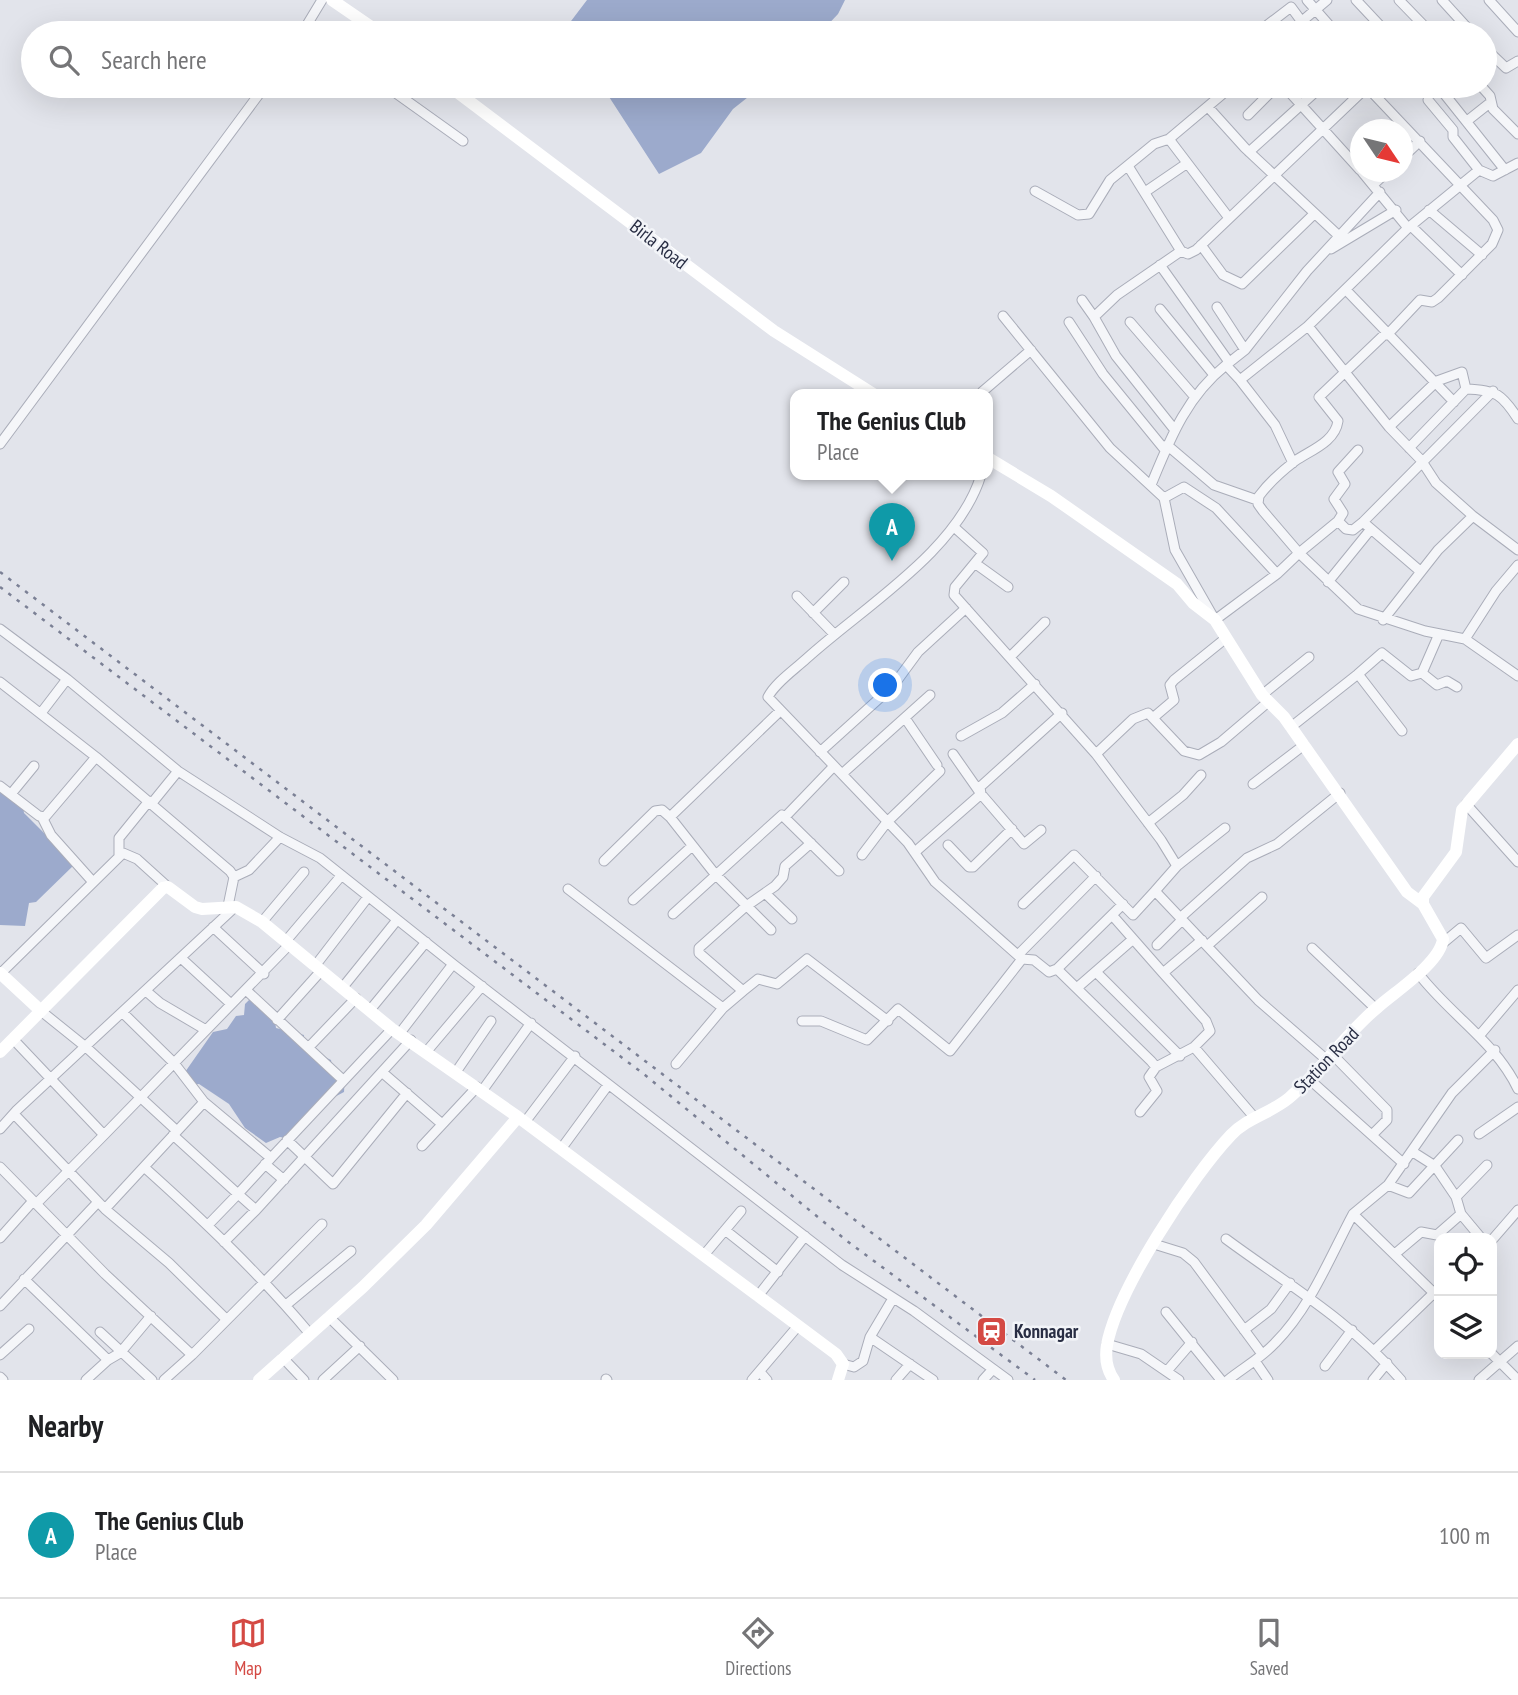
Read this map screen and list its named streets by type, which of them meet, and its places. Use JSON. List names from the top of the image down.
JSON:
{
  "streets": {
    "street": ["Birla Road", "Station Road"]
  },
  "places": {
    "station": ["Konnagar"]
  },
  "north": "bottom right",
  "page": {
    "search": "Search here",
    "popup": ["The Genius Club", "Place"],
    "pins": "A",
    "heading": "Nearby",
    "list": [
      {
        "mark": "A",
        "name": "The Genius Club",
        "note": "Place",
        "value": "100 m"
      }
    ],
    "nav": ["Map", "Directions", "Saved"]
  }
}
